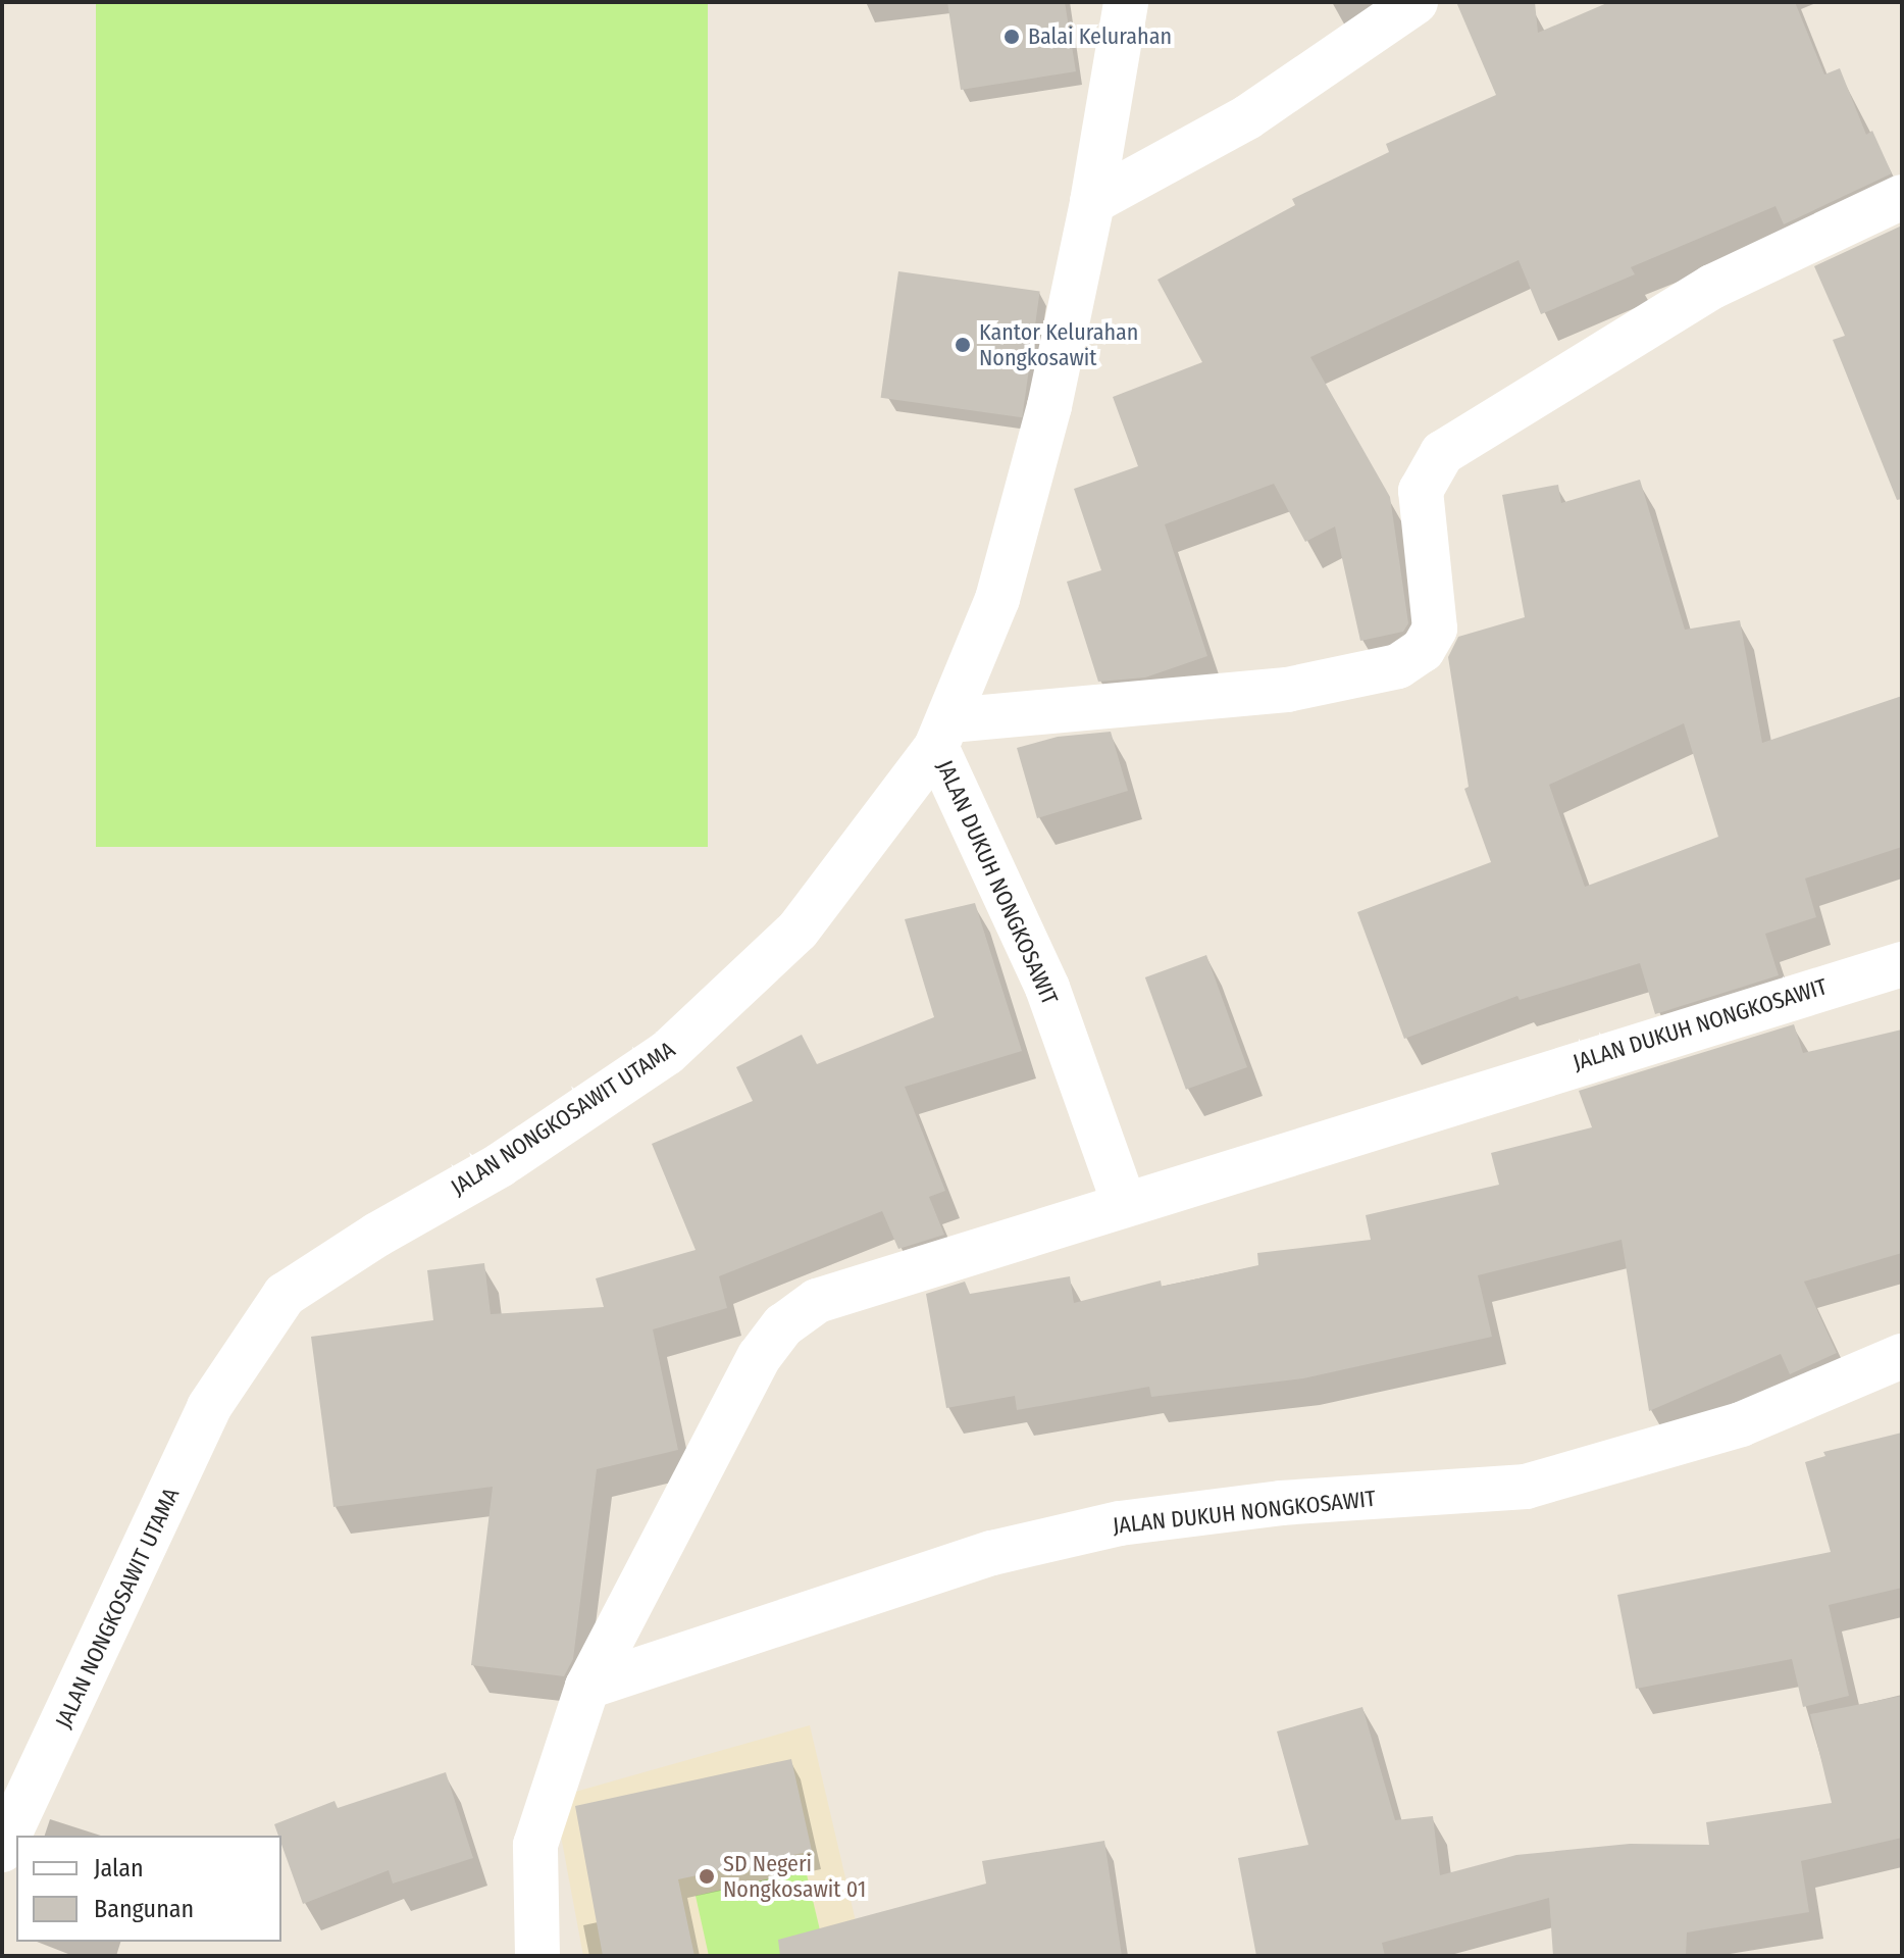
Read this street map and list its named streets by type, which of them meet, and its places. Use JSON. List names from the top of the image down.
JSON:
{
  "streets": {
    "street": ["JALAN DUKUH NONGKOSAWIT", "JALAN NONGKOSAWIT UTAMA"]
  },
  "crossings": [
    ["JALAN DUKUH NONGKOSAWIT", "JALAN NONGKOSAWIT UTAMA"]
  ],
  "places": ["Balai Kelurahan", "Kantor Kelurahan Nongkosawit", "SD Negeri Nongkosawit 01"],
  "legend": ["Jalan", "Bangunan"]
}
